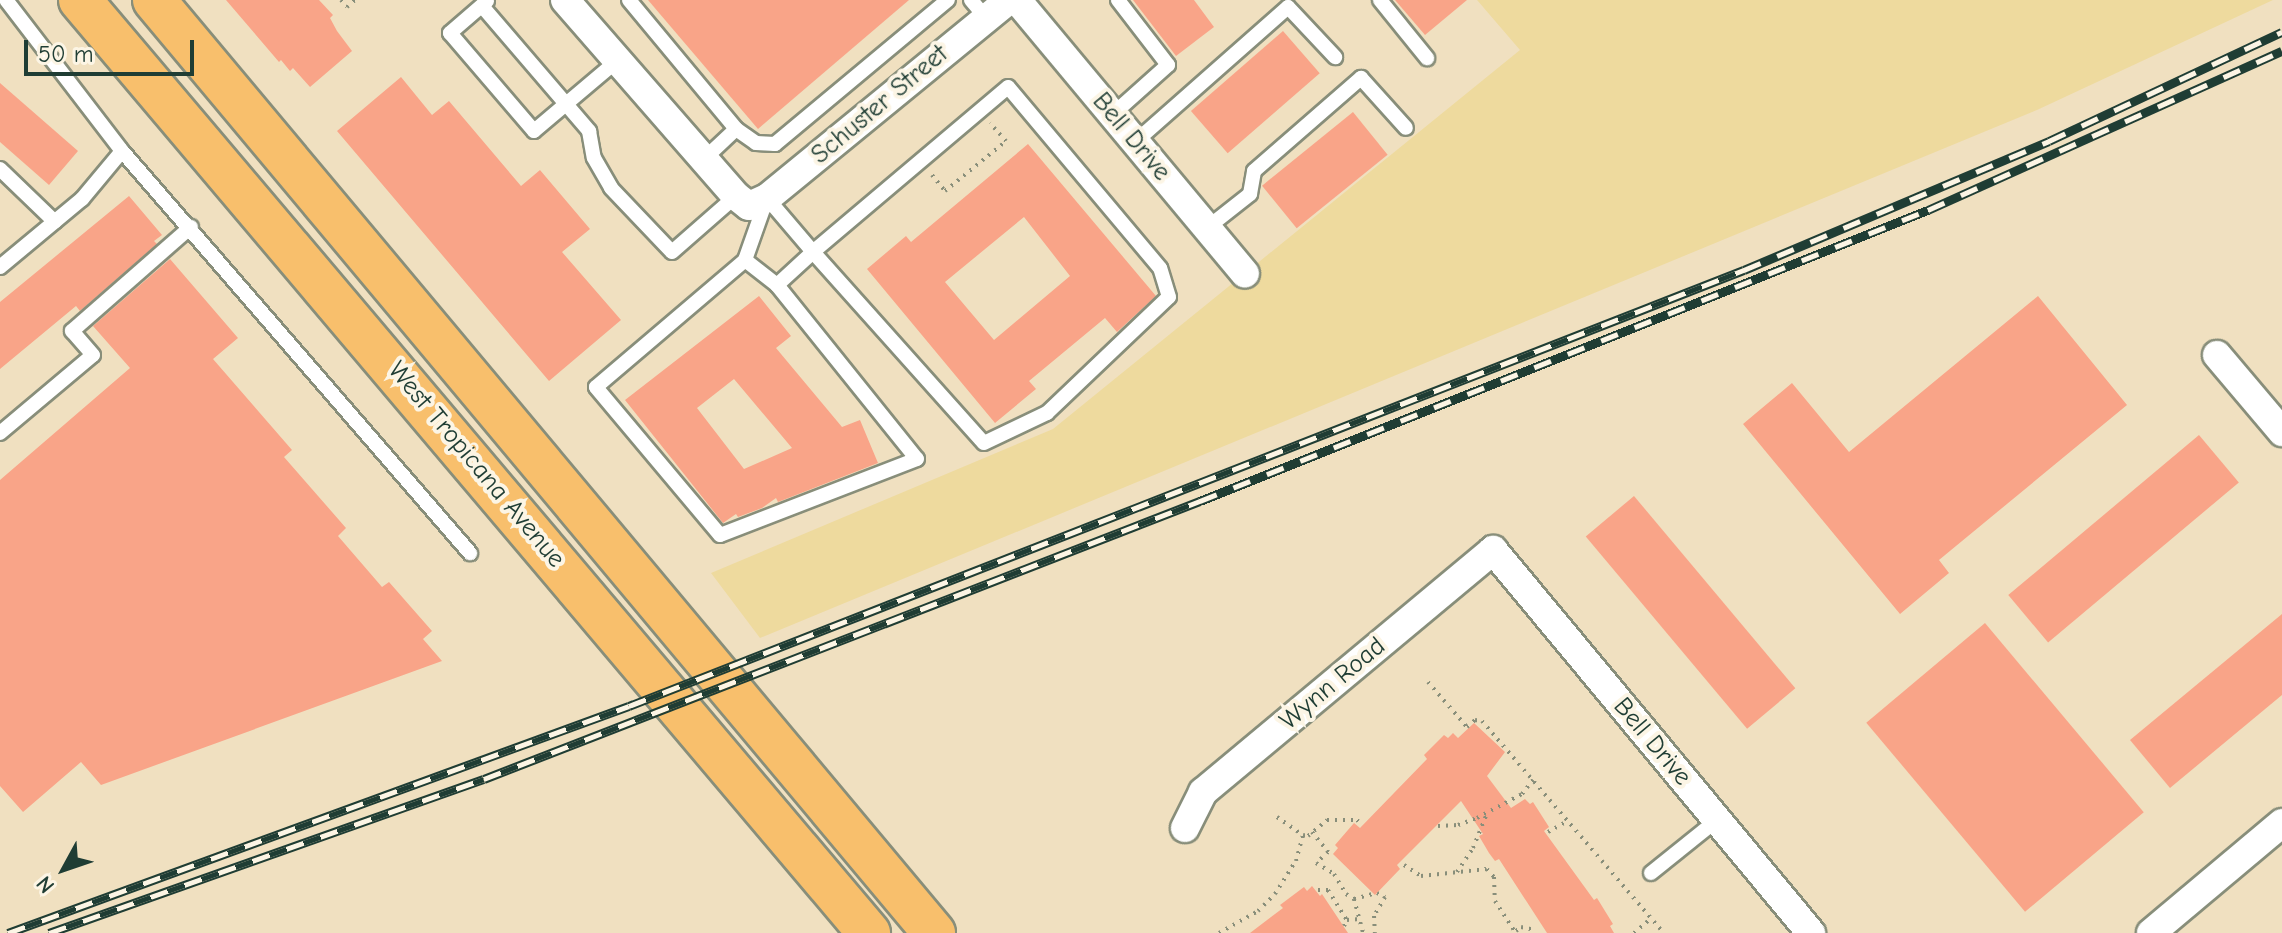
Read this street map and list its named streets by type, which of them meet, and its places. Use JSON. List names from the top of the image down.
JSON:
{
  "streets": {
    "main road": ["West Tropicana Avenue"],
    "street": ["Schuster Street", "Bell Drive", "Wynn Road"]
  },
  "crossings": [
    ["Bell Drive", "Wynn Road"]
  ],
  "scale_bar": "50 m",
  "north": "bottom left"
}
